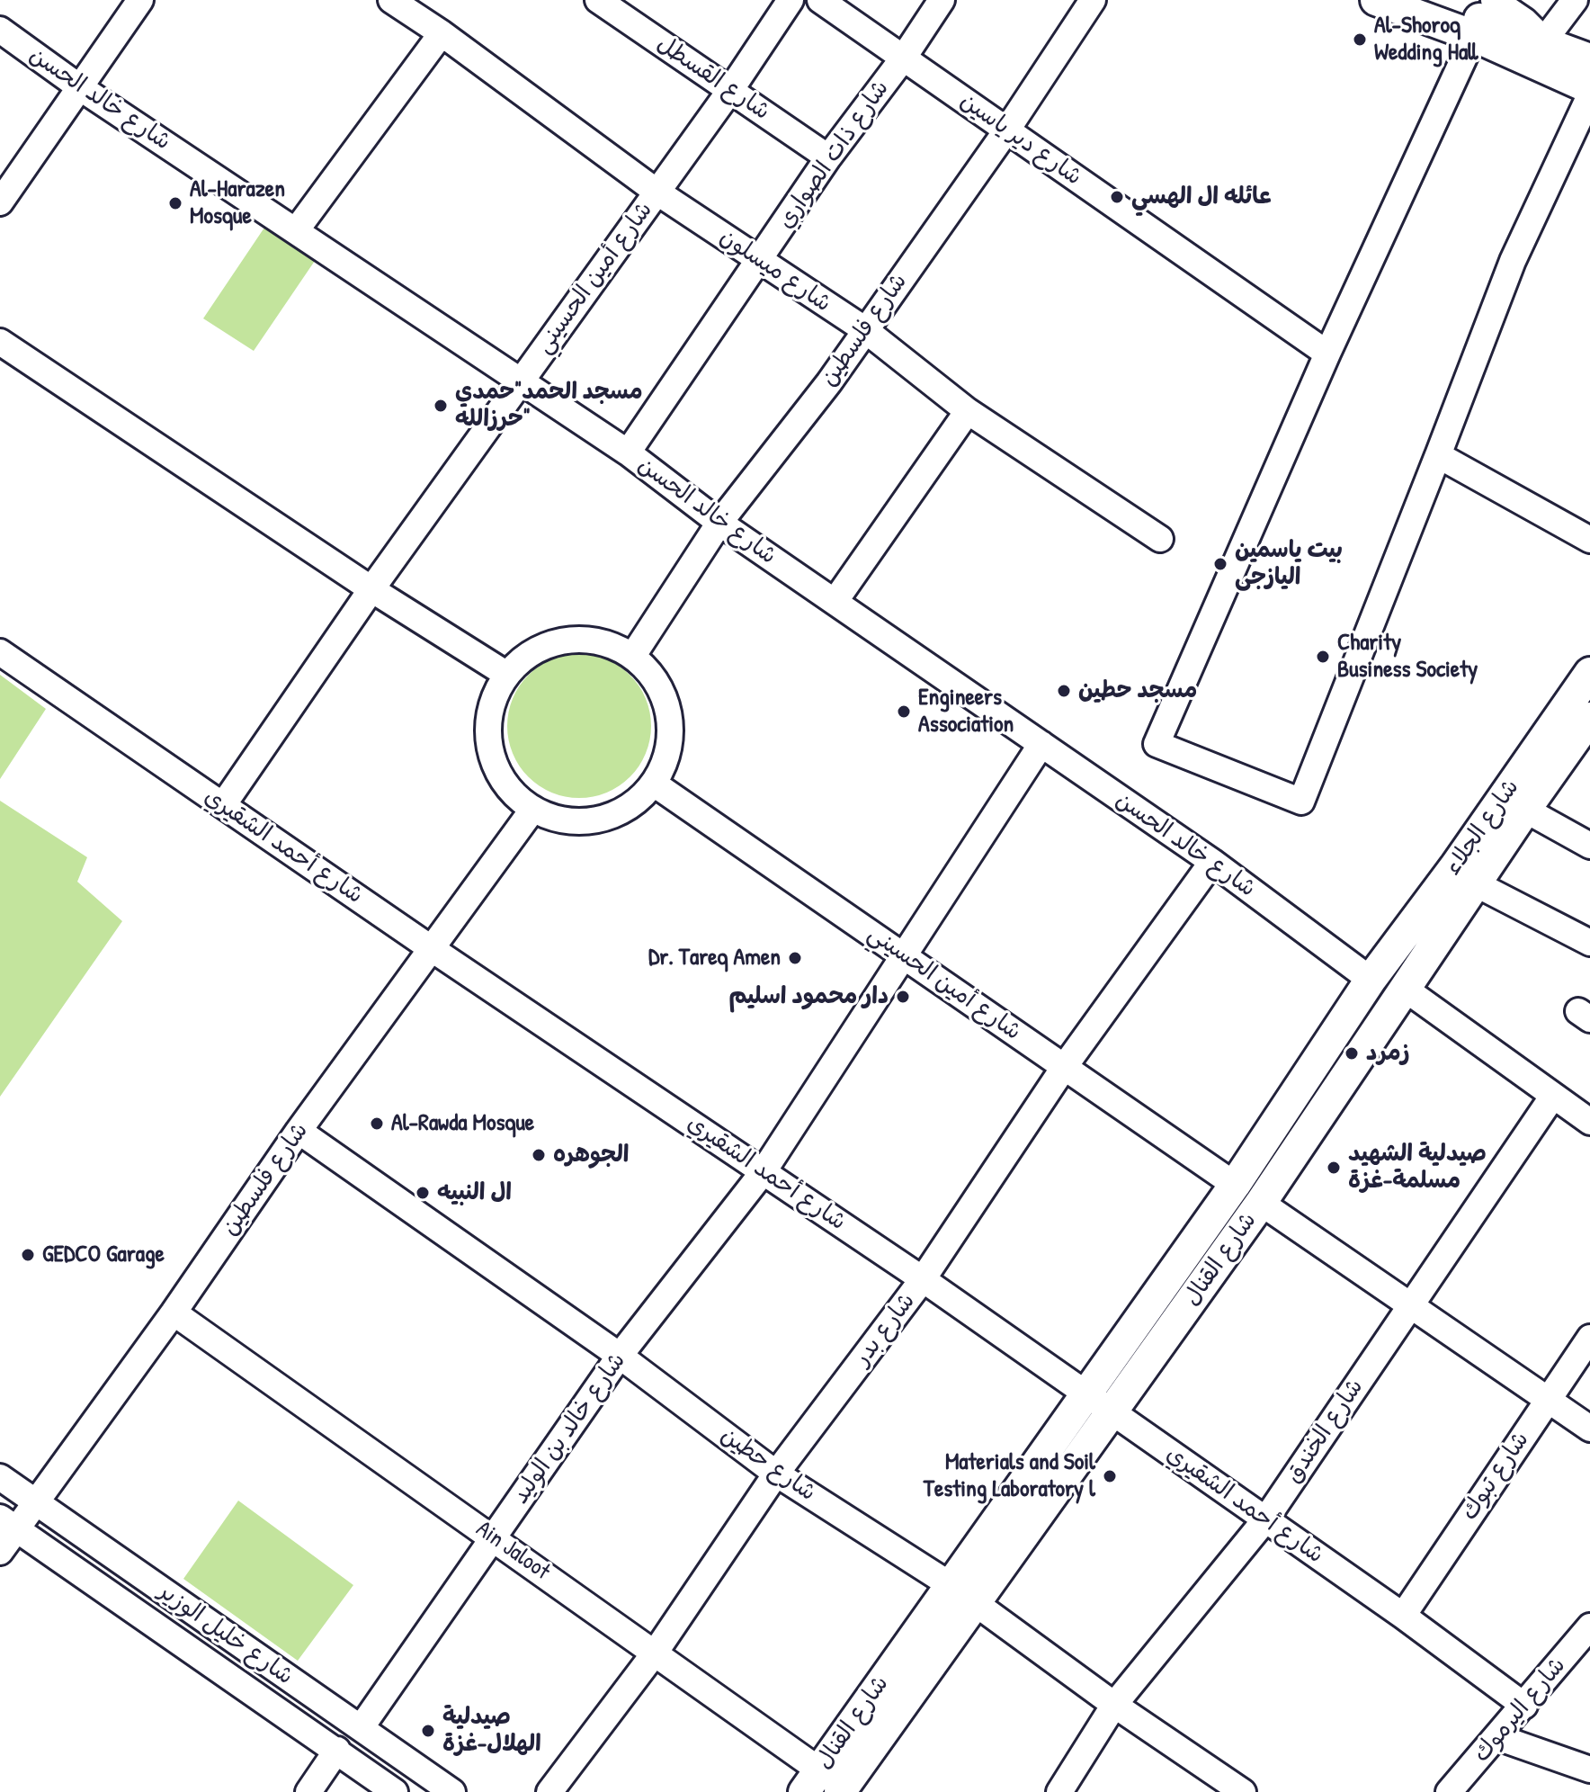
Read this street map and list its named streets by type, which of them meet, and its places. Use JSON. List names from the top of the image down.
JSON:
{
  "streets": {
    "main road": ["شارع الجلاء", "شارع القنال"],
    "street": [
      "شارع القسطل",
      "شارع خالد الحسن",
      "شارع دير ياسين",
      "شارع ذات الصواري",
      "شارع ميسلون",
      "شارع أمين الحسيني",
      "شارع فلسطين",
      "شارع أحمد الشقيري",
      "شارع بدر",
      "شارع خالد بن الوليد",
      "شارع الخندق",
      "شارع حطين",
      "شارع تبوك",
      "Ain Jaloot",
      "شارع خليل الوزير",
      "شارع اليرموك"
    ]
  },
  "crossings": [
    ["شارع القسطل", "شارع ذات الصواري"],
    ["شارع القسطل", "شارع أمين الحسيني"],
    ["شارع خالد الحسن", "شارع ذات الصواري"],
    ["شارع خالد الحسن", "شارع أمين الحسيني"],
    ["شارع خالد الحسن", "شارع فلسطين"],
    ["شارع خالد الحسن", "شارع الجلاء"],
    ["شارع خالد الحسن", "شارع القنال"],
    ["شارع خالد الحسن", "شارع بدر"],
    ["شارع خالد الحسن", "شارع خالد بن الوليد"],
    ["شارع دير ياسين", "شارع ذات الصواري"],
    ["شارع دير ياسين", "شارع فلسطين"],
    ["شارع ذات الصواري", "شارع ميسلون"],
    ["شارع ميسلون", "شارع أمين الحسيني"],
    ["شارع ميسلون", "شارع فلسطين"],
    ["شارع أمين الحسيني", "شارع فلسطين"],
    ["شارع أمين الحسيني", "شارع أحمد الشقيري"],
    ["شارع أمين الحسيني", "شارع القنال"],
    ["شارع أمين الحسيني", "شارع بدر"],
    ["شارع أمين الحسيني", "شارع خالد بن الوليد"],
    ["شارع فلسطين", "شارع أحمد الشقيري"],
    ["شارع فلسطين", "شارع حطين"],
    ["شارع فلسطين", "Ain Jaloot"],
    ["شارع فلسطين", "شارع خليل الوزير"],
    ["شارع الجلاء", "شارع القنال"],
    ["شارع أحمد الشقيري", "شارع القنال"],
    ["شارع أحمد الشقيري", "شارع بدر"],
    ["شارع أحمد الشقيري", "شارع خالد بن الوليد"],
    ["شارع أحمد الشقيري", "شارع الخندق"],
    ["شارع أحمد الشقيري", "شارع تبوك"],
    ["شارع أحمد الشقيري", "شارع اليرموك"],
    ["شارع القنال", "شارع حطين"],
    ["شارع القنال", "Ain Jaloot"],
    ["شارع بدر", "شارع حطين"],
    ["شارع بدر", "Ain Jaloot"],
    ["شارع خالد بن الوليد", "شارع حطين"],
    ["شارع خالد بن الوليد", "Ain Jaloot"],
    ["شارع خالد بن الوليد", "شارع خليل الوزير"],
    ["شارع الخندق", "شارع حطين"]
  ],
  "places": [
    "Al-Shoroq Wedding Hall",
    "عائله ال الهسي",
    "Al-Harazen Mosque",
    "مسجد الحمد\"حمدي حرزالله\"",
    "بيت ياسمين اليازجى",
    "Charity Business Society",
    "مسجد حطين",
    "Engineers Association",
    "Dr. Tareq Amen",
    "دار محمود اسليم",
    "زمرد",
    "Al-Rawda Mosque",
    "الجوهره",
    "صيدلية الشهيد مسلمة-غزة",
    "ال النبيه",
    "GEDCO Garage",
    "Materials and Soil Testing Laboratory l",
    "صيدلية الهلال-غزة"
  ]
}
